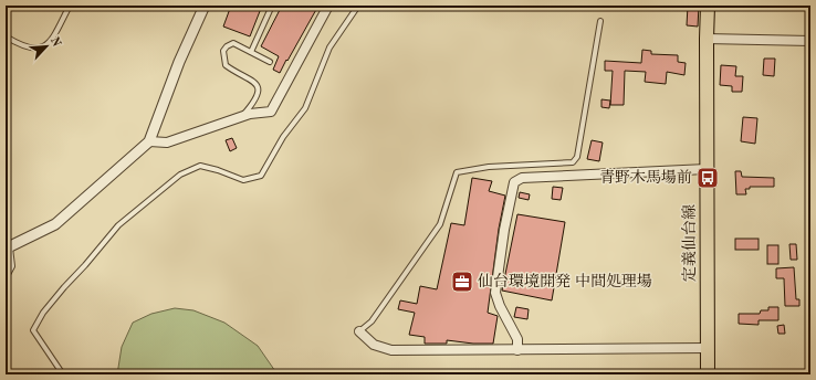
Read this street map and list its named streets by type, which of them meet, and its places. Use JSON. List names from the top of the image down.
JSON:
{
  "streets": {
    "main road": ["定義仙台線"]
  },
  "places": {
    "bus stop": ["青野木馬場前"],
    "office": ["仙台環境開発 中間処理場"]
  },
  "north": "top right"
}
